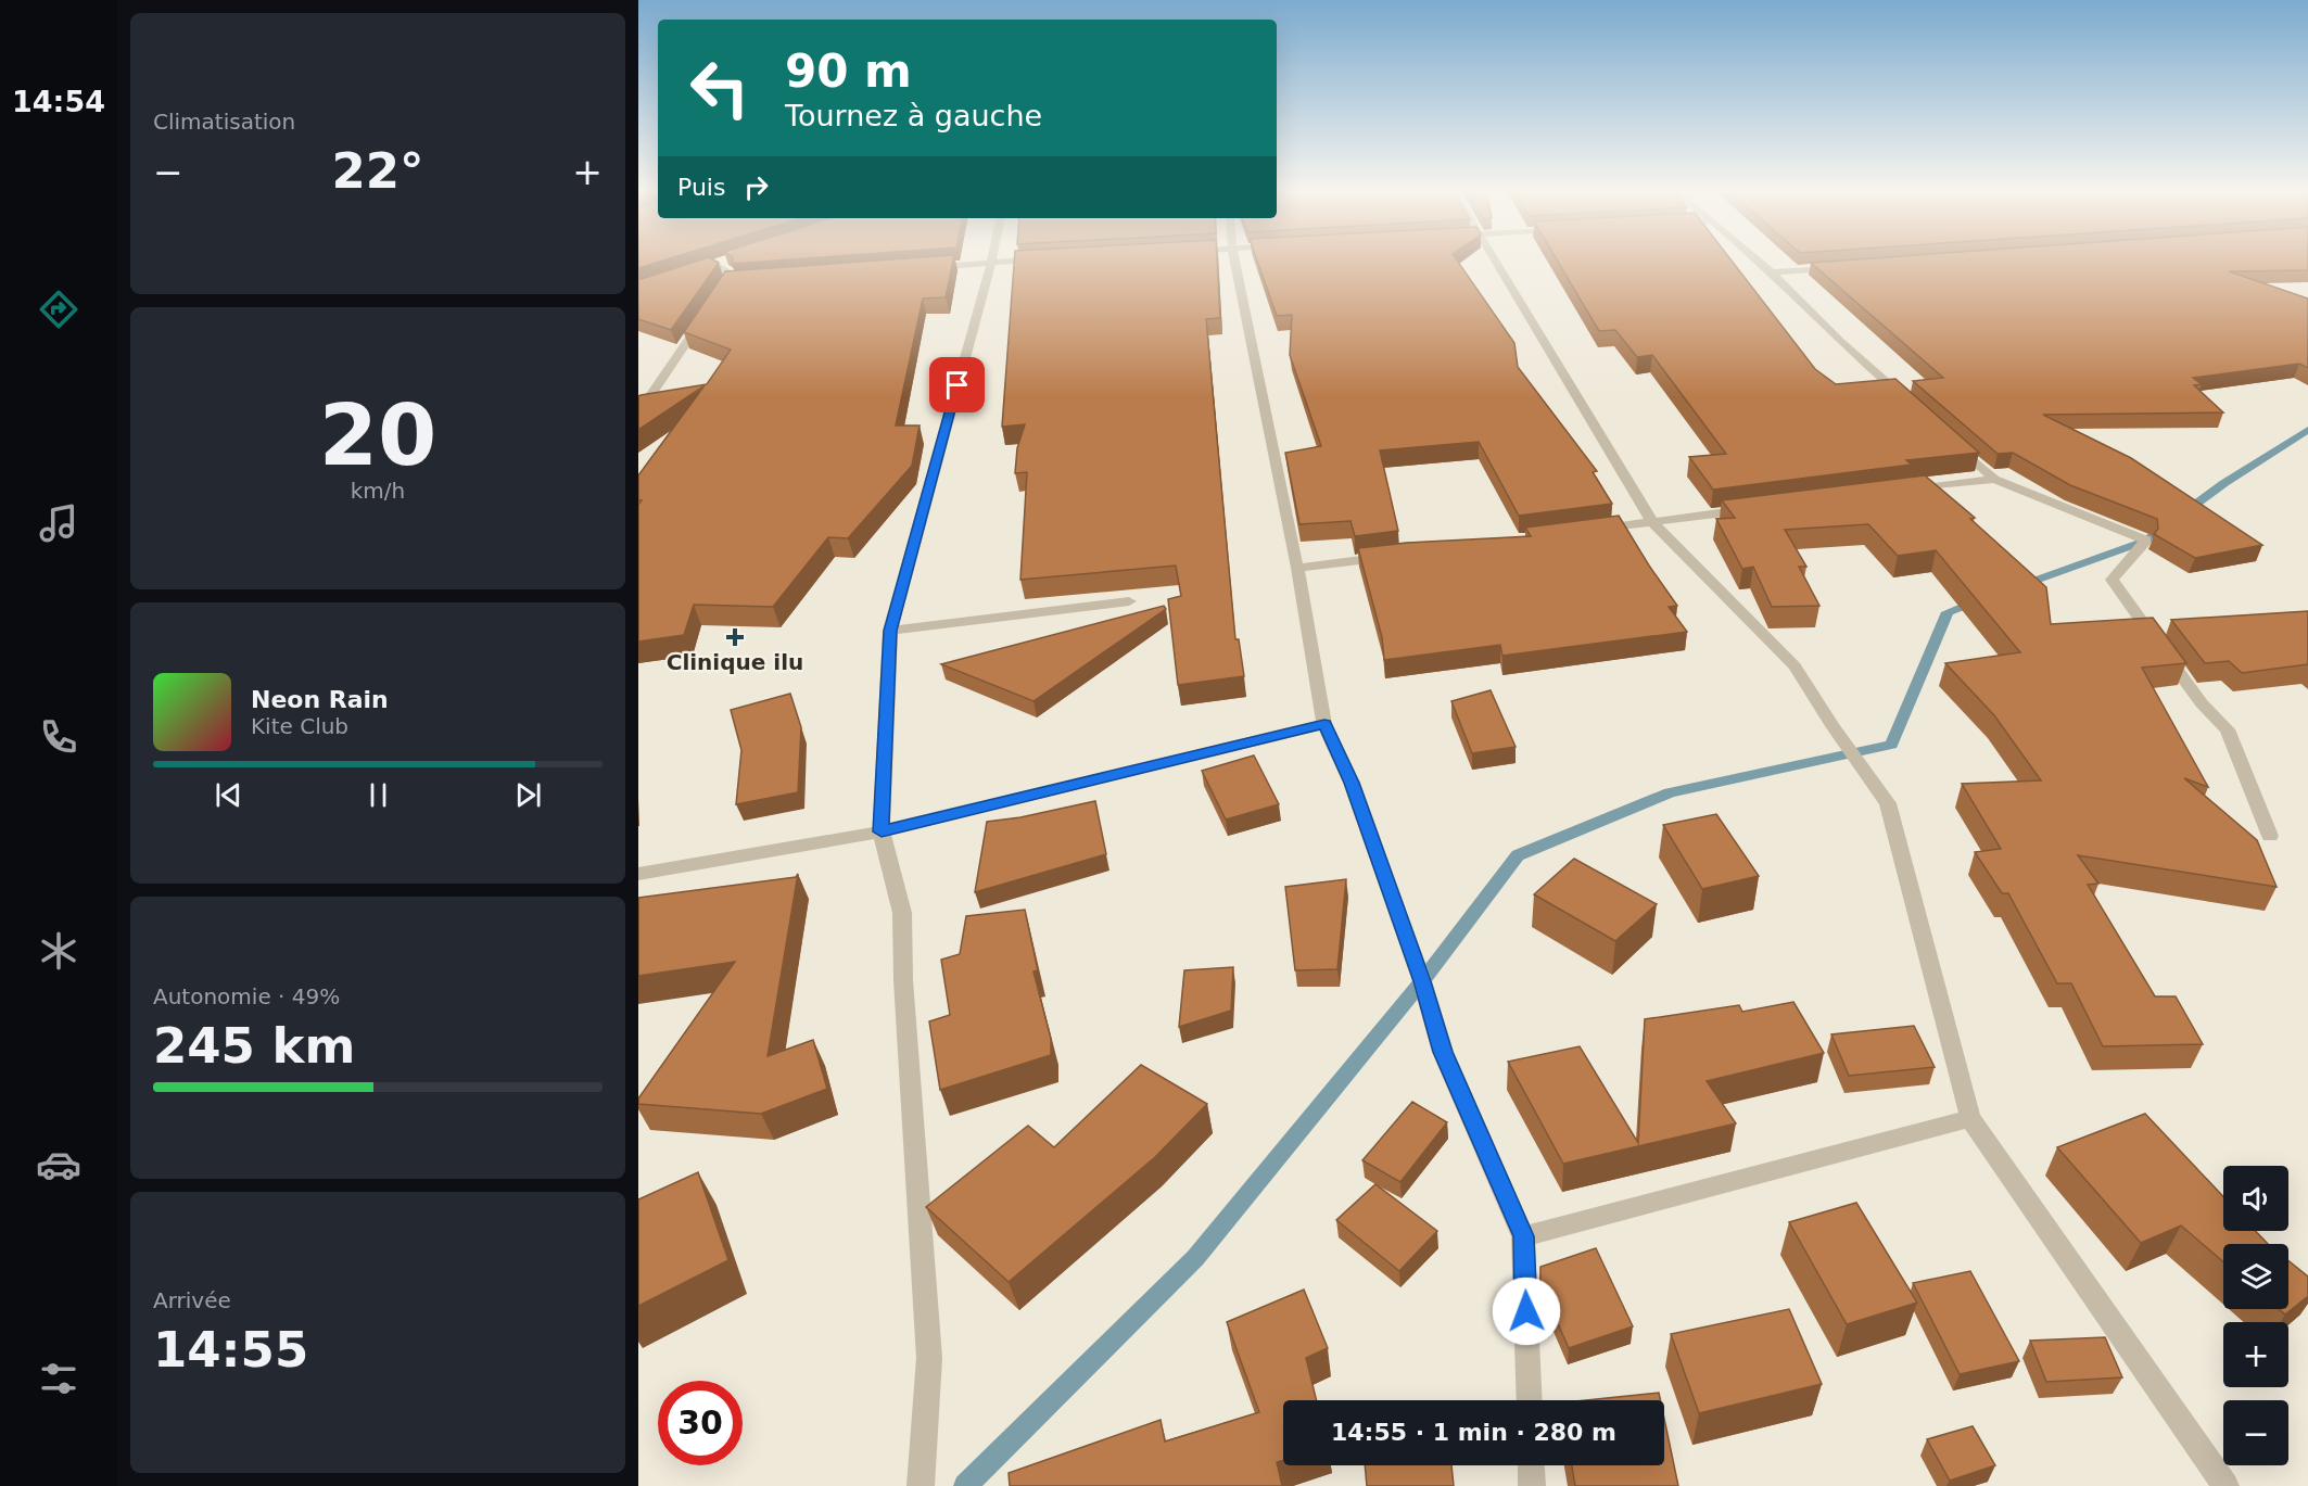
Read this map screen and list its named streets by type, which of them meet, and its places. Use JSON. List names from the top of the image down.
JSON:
{
  "places": {
    "health": ["Clinique ilu"]
  },
  "page": {
    "tabs": "14:54",
    "tile": [
      "Climatisation",
      ["20", "km/h"],
      ["Autonomie · 49%", "245 km"],
      ["Arrivée", "14:55"]
    ],
    "turn": ["90 m", "Tournez à gauche"],
    "heat": ["−", "22°", "+"],
    "then": "Puis",
    "song": ["Neon Rain", "Kite Club"],
    "map_buttons": ["+", "−"],
    "limit": "30",
    "trip": "14:55 · 1 min · 280 m"
  }
}
